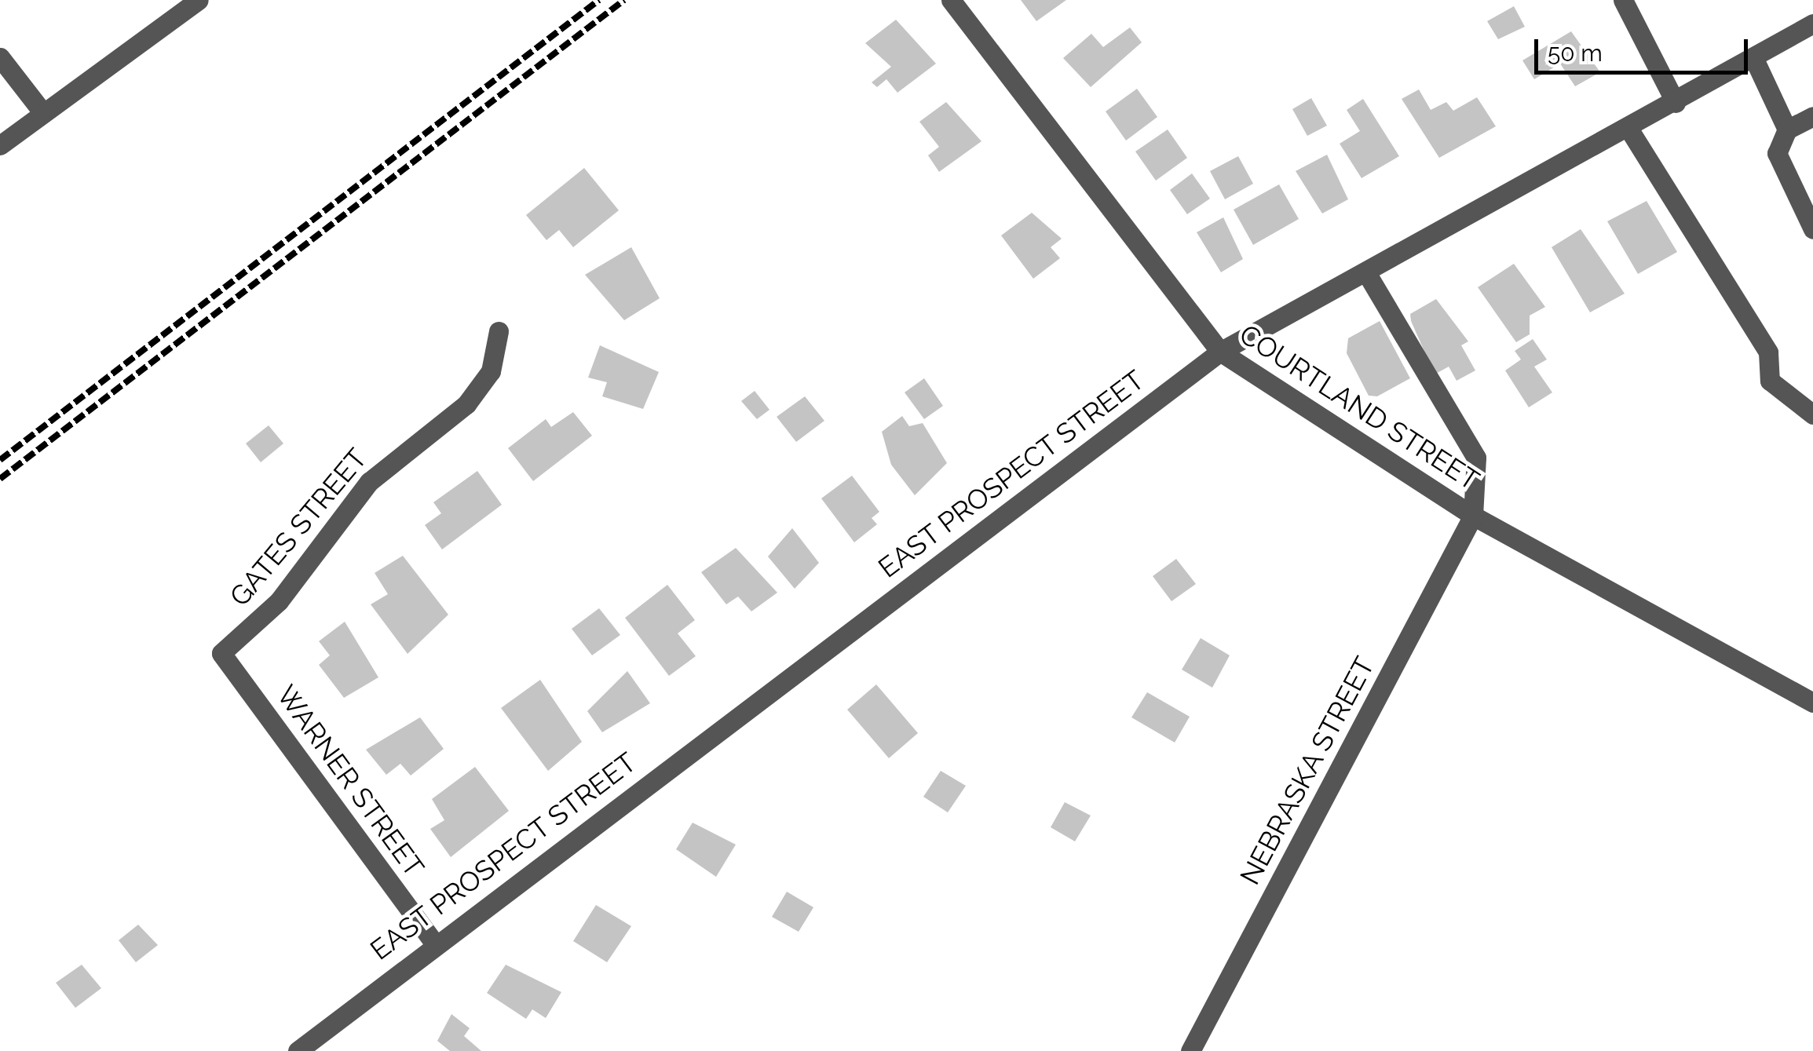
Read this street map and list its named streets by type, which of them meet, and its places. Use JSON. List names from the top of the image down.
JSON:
{
  "streets": {
    "street": [
      "COURTLAND STREET",
      "EAST PROSPECT STREET",
      "GATES STREET",
      "NEBRASKA STREET",
      "WARNER STREET"
    ]
  },
  "crossings": [
    ["COURTLAND STREET", "EAST PROSPECT STREET"],
    ["COURTLAND STREET", "NEBRASKA STREET"],
    ["EAST PROSPECT STREET", "WARNER STREET"],
    ["GATES STREET", "WARNER STREET"]
  ],
  "scale_bar": "50 m"
}
